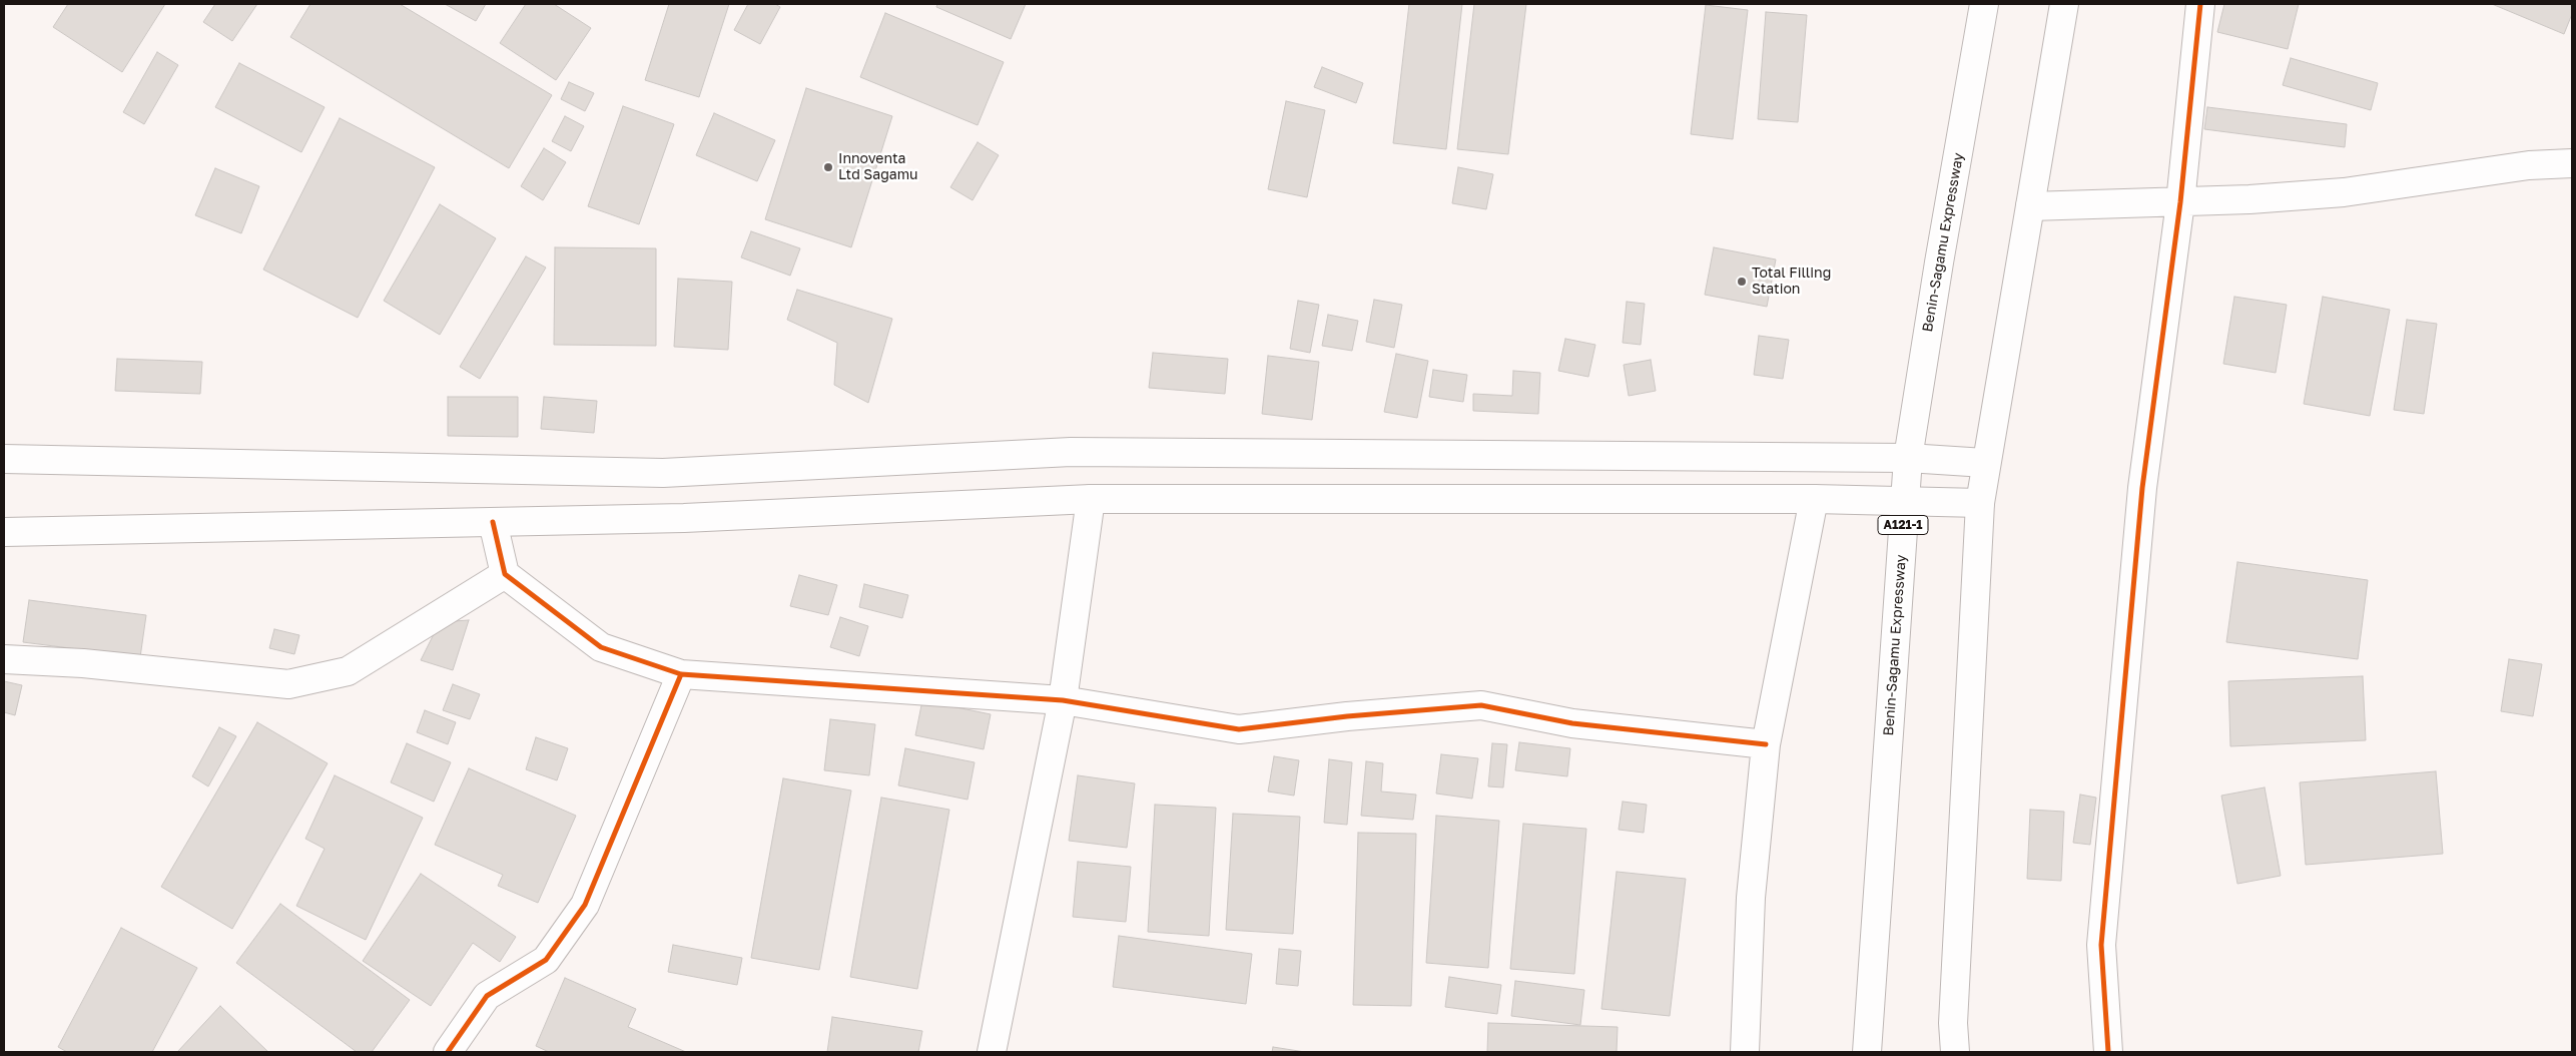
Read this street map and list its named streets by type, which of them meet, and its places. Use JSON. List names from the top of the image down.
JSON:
{
  "streets": {
    "main road": ["Benin-Sagamu Expressway", "A121-1"]
  },
  "places": ["Innoventa Ltd Sagamu", "Total Filling Station"]
}
